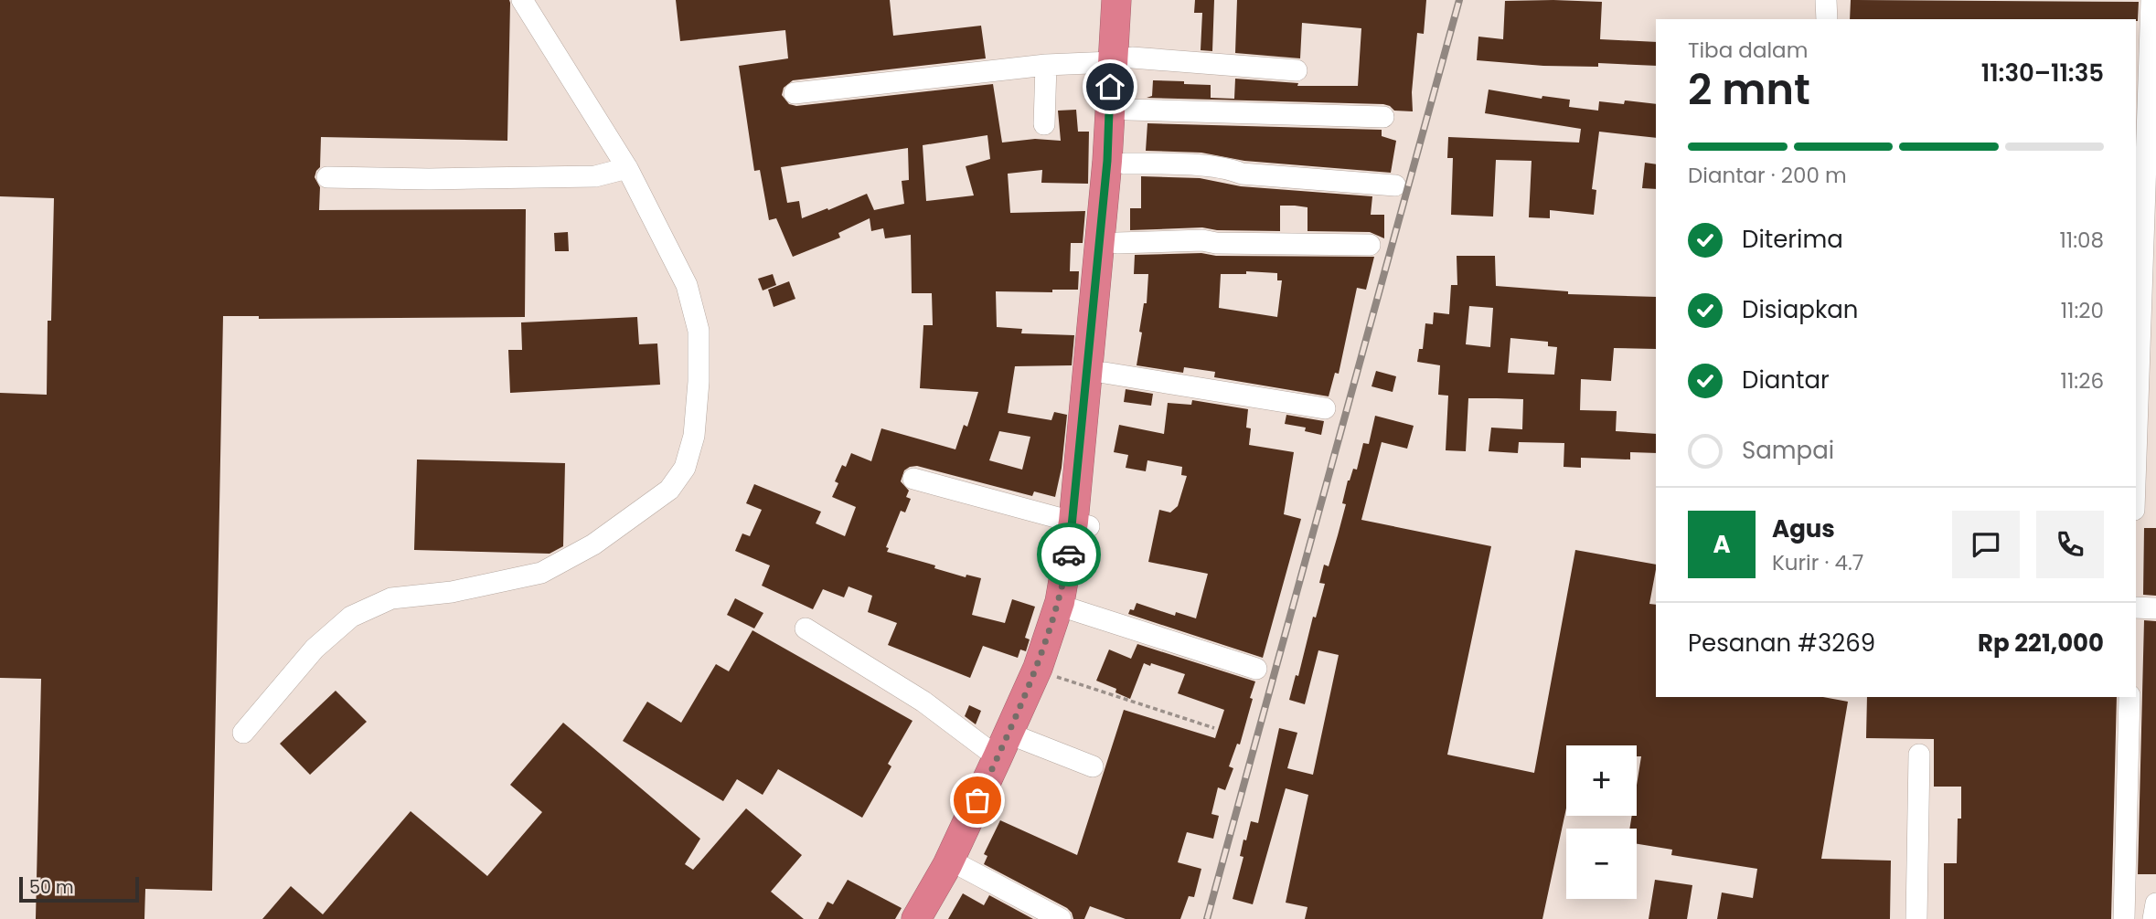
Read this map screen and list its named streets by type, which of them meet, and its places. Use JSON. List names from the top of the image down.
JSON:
{
  "scale_bar": "50 m",
  "page": {
    "heading": ["2 mnt", "Tiba dalam", "11:30–11:35"],
    "panel": [
      "Agus",
      "Kurir · 4.7",
      "Pesanan #3269",
      "Rp 221,000"
    ],
    "bar": "Diantar · 200 m",
    "list": [
      ["Diterima", "11:08"],
      ["Disiapkan", "11:20"],
      ["Diantar", "11:26"],
      "Sampai"
    ],
    "round": "A",
    "map_buttons": ["+", "−"],
    "scale": "50 m"
  }
}
